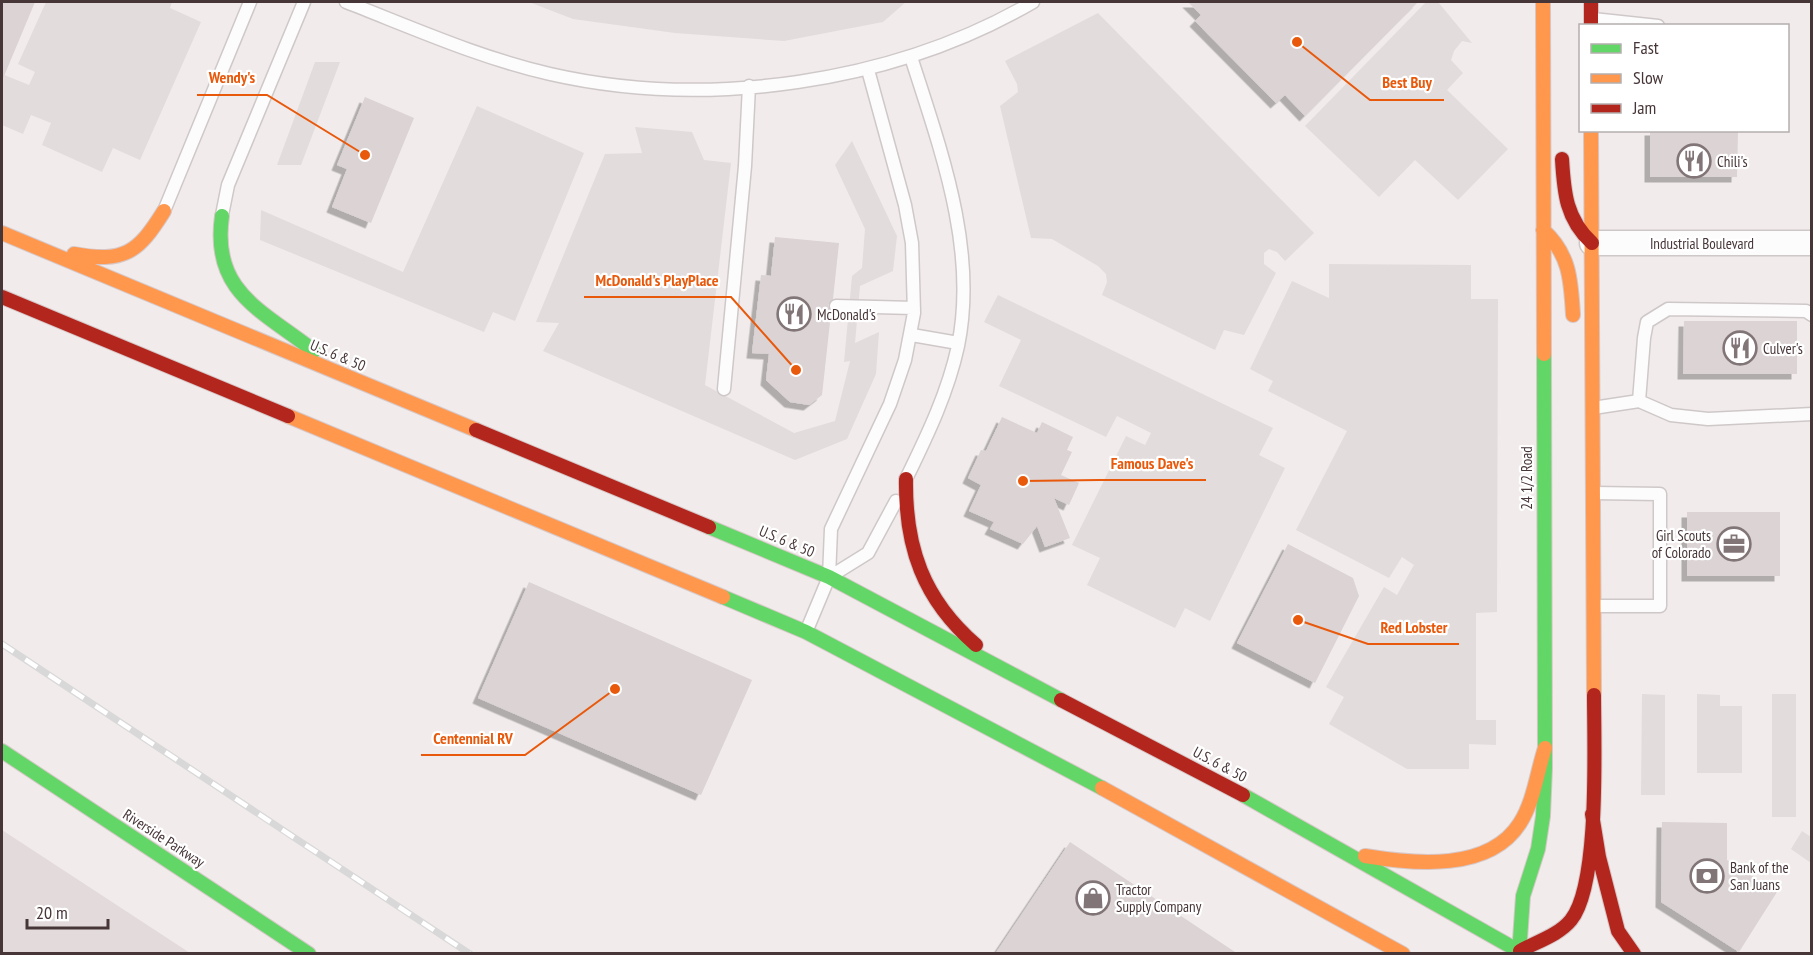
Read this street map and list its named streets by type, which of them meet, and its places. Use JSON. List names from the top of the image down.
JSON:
{
  "streets": {
    "main road": ["U.S. 6 & 50", "24 1/2 Road", "Riverside Parkway"],
    "street": ["Industrial Boulevard"]
  },
  "crossings": [
    ["U.S. 6 & 50", "24 1/2 Road"]
  ],
  "places": {
    "other": [
      "Best Buy",
      "Wendy's",
      "McDonald's PlayPlace",
      "Famous Dave's",
      "Red Lobster",
      "Centennial RV"
    ],
    "restaurant": ["Chili's", "McDonald's", "Culver's"],
    "office": ["Girl Scouts of Colorado"],
    "bank": ["Bank of the San Juans"],
    "shop": ["Tractor Supply Company"]
  },
  "legend": ["Fast", "Slow", "Jam"],
  "scale_bar": "20 m"
}
